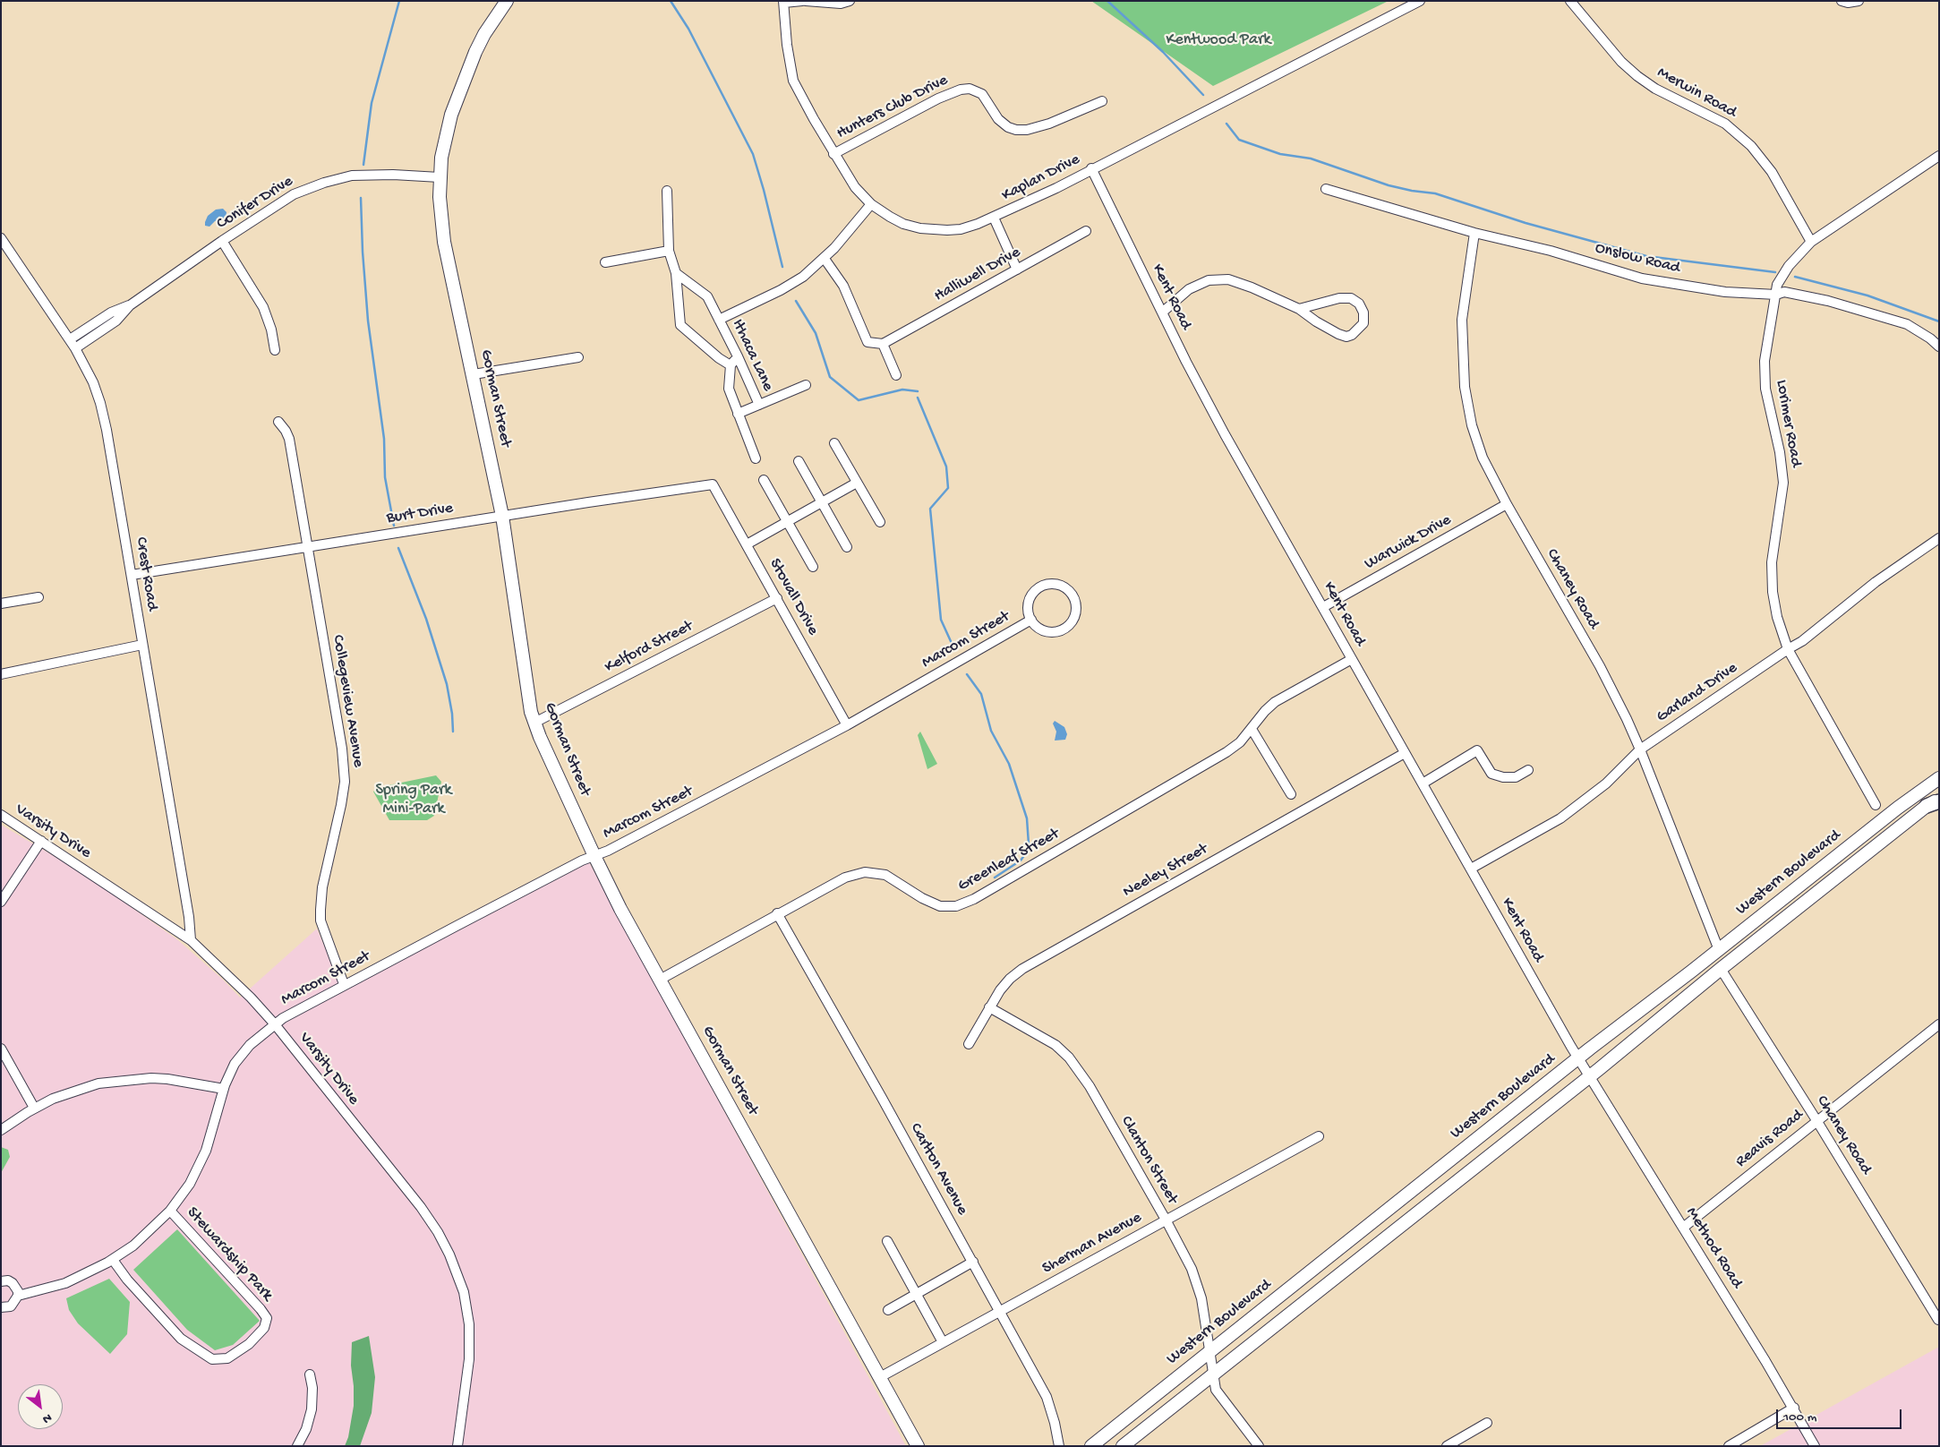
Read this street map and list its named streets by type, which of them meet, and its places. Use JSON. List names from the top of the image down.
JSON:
{
  "streets": {
    "main road": ["Gorman Street", "Western Boulevard"],
    "street": [
      "Merwin Road",
      "Hunters Club Drive",
      "Kaplan Drive",
      "Conifer Drive",
      "Onslow Road",
      "Halliwell Drive",
      "Kent Road",
      "Ithaca Lane",
      "Lorimer Road",
      "Burt Drive",
      "Warwick Drive",
      "Crest Road",
      "Chaney Road",
      "Stovall Drive",
      "Marcom Street",
      "Kelford Street",
      "Garland Drive",
      "Collegeview Avenue",
      "Varsity Drive",
      "Greenleaf Street",
      "Neeley Street",
      "Reavis Road",
      "Clanton Street",
      "Carlton Avenue",
      "Sherman Avenue",
      "Method Road",
      "Stewardship Park"
    ]
  },
  "crossings": [
    ["Merwin Road", "Lorimer Road"],
    ["Hunters Club Drive", "Kaplan Drive"],
    ["Kaplan Drive", "Kent Road"],
    ["Conifer Drive", "Gorman Street"],
    ["Conifer Drive", "Crest Road"],
    ["Onslow Road", "Lorimer Road"],
    ["Onslow Road", "Chaney Road"],
    ["Kent Road", "Warwick Drive"],
    ["Kent Road", "Garland Drive"],
    ["Kent Road", "Greenleaf Street"],
    ["Kent Road", "Neeley Street"],
    ["Kent Road", "Western Boulevard"],
    ["Kent Road", "Method Road"],
    ["Gorman Street", "Burt Drive"],
    ["Gorman Street", "Marcom Street"],
    ["Gorman Street", "Kelford Street"],
    ["Gorman Street", "Greenleaf Street"],
    ["Gorman Street", "Sherman Avenue"],
    ["Lorimer Road", "Garland Drive"],
    ["Burt Drive", "Crest Road"],
    ["Burt Drive", "Stovall Drive"],
    ["Burt Drive", "Collegeview Avenue"],
    ["Warwick Drive", "Chaney Road"],
    ["Crest Road", "Varsity Drive"],
    ["Chaney Road", "Garland Drive"],
    ["Chaney Road", "Western Boulevard"],
    ["Chaney Road", "Reavis Road"],
    ["Stovall Drive", "Marcom Street"],
    ["Stovall Drive", "Kelford Street"],
    ["Marcom Street", "Collegeview Avenue"],
    ["Marcom Street", "Varsity Drive"],
    ["Marcom Street", "Stewardship Park"],
    ["Greenleaf Street", "Carlton Avenue"],
    ["Neeley Street", "Clanton Street"],
    ["Western Boulevard", "Clanton Street"],
    ["Western Boulevard", "Method Road"],
    ["Reavis Road", "Method Road"],
    ["Clanton Street", "Sherman Avenue"],
    ["Carlton Avenue", "Sherman Avenue"]
  ],
  "parks": ["Kentwood Park", "Spring Park Mini-Park"],
  "scale_bar": "100 m",
  "north": "bottom right"
}
